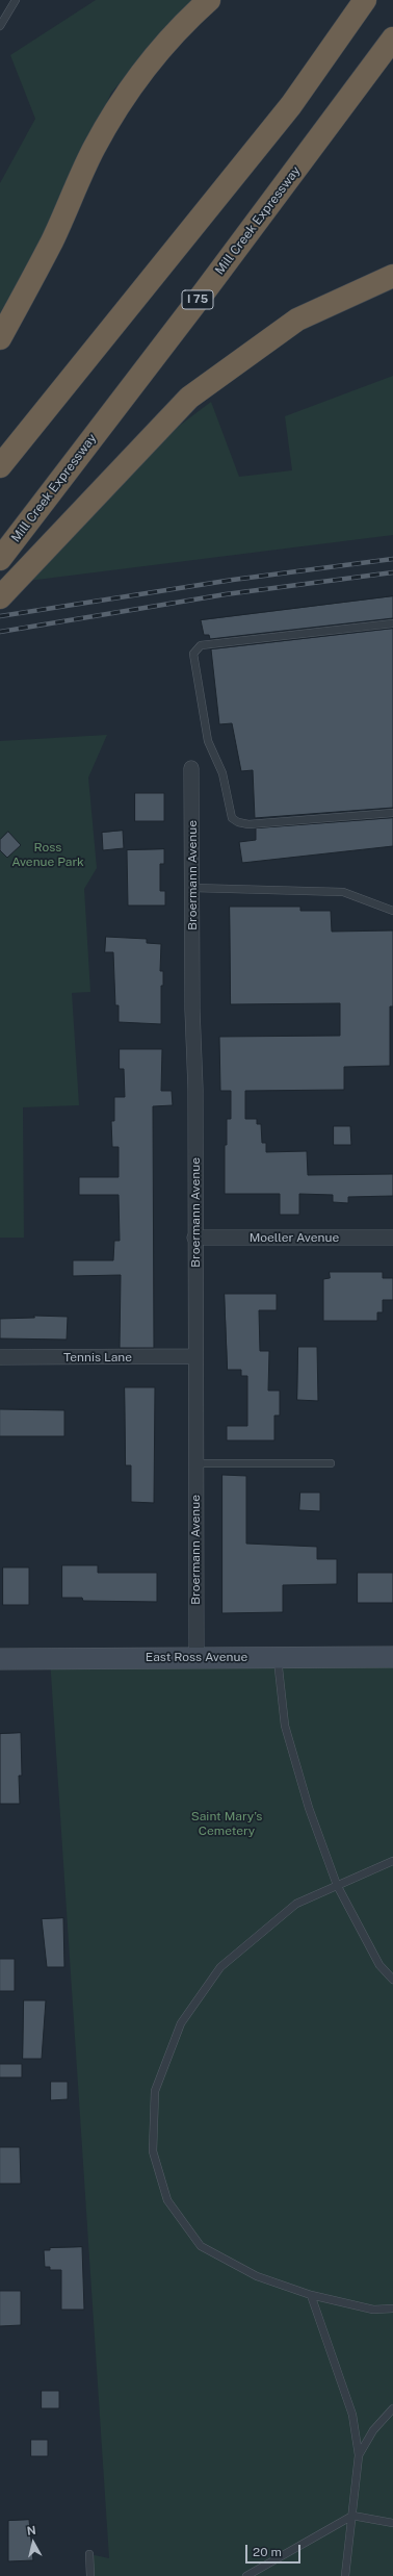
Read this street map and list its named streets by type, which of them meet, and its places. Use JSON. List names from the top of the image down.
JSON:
{
  "streets": {
    "highway": ["Mill Creek Expressway", "I 75"],
    "street": [
      "Broermann Avenue",
      "Moeller Avenue",
      "Tennis Lane",
      "East Ross Avenue"
    ]
  },
  "crossings": [
    ["Broermann Avenue", "Moeller Avenue"],
    ["Broermann Avenue", "Tennis Lane"],
    ["Broermann Avenue", "East Ross Avenue"]
  ],
  "parks": ["Ross Avenue Park", "Saint Mary’s Cemetery"],
  "scale_bar": "20 m",
  "north": "top"
}
